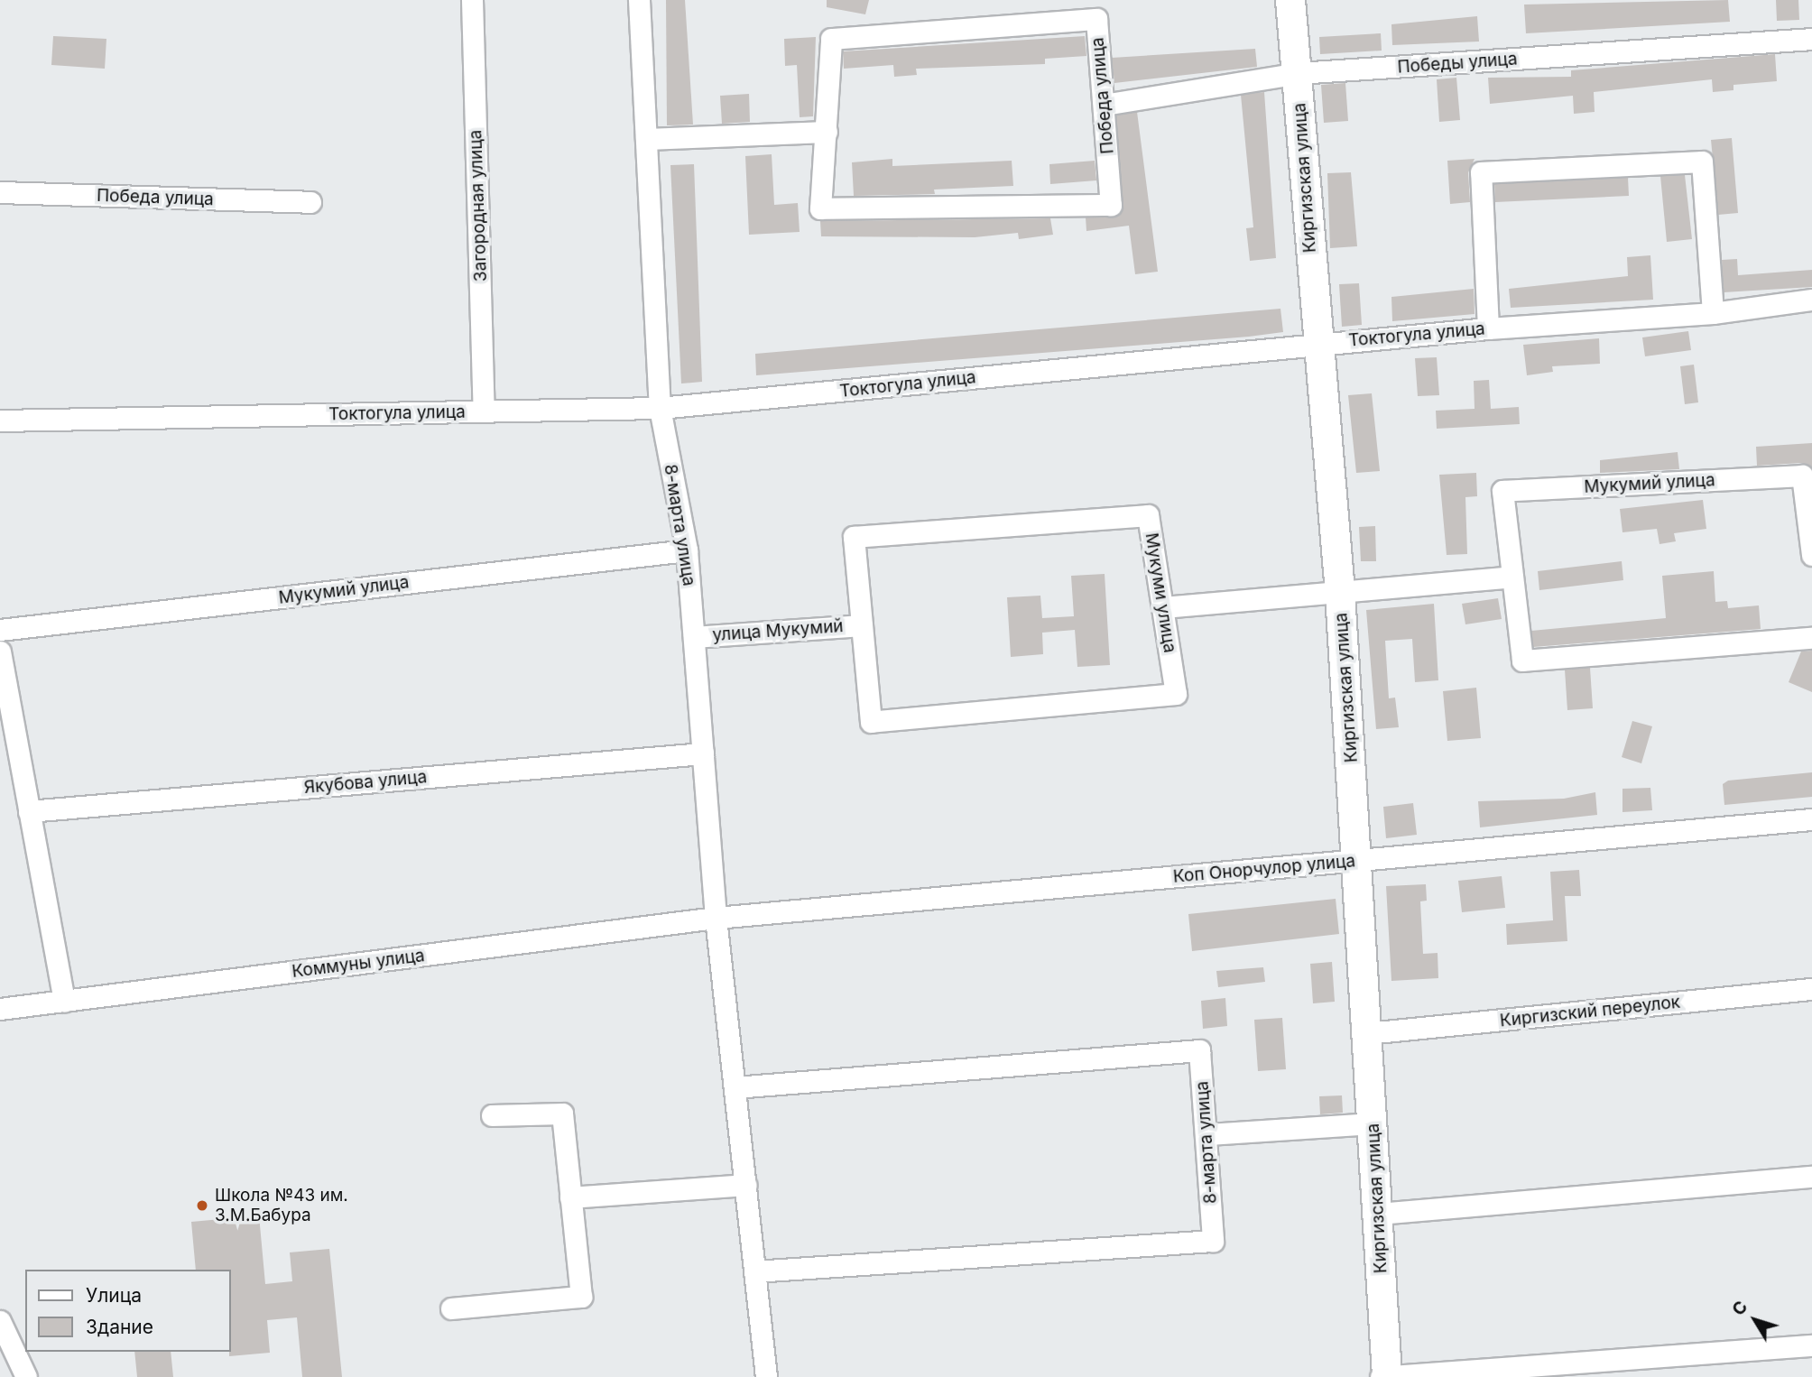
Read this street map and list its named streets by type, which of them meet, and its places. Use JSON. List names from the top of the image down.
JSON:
{
  "streets": {
    "street": [
      "Победы улица",
      "Победа улица",
      "Киргизская улица",
      "Загородная улица",
      "Токтогула улица",
      "Мукумий улица",
      "8-марта улица",
      "Мукуми улица",
      "улица Мукумий",
      "Якубова улица",
      "Коп Онорчулор улица",
      "Коммуны улица",
      "Киргизский переулок"
    ]
  },
  "crossings": [
    ["Победы улица", "Победа улица"],
    ["Победы улица", "Киргизская улица"],
    ["Киргизская улица", "Токтогула улица"],
    ["Киргизская улица", "Коп Онорчулор улица"],
    ["Киргизская улица", "Киргизский переулок"],
    ["Загородная улица", "Токтогула улица"],
    ["Токтогула улица", "8-марта улица"],
    ["Мукумий улица", "8-марта улица"],
    ["8-марта улица", "улица Мукумий"],
    ["8-марта улица", "Якубова улица"],
    ["8-марта улица", "Коп Онорчулор улица"],
    ["8-марта улица", "Коммуны улица"],
    ["Мукуми улица", "улица Мукумий"],
    ["Коп Онорчулор улица", "Коммуны улица"]
  ],
  "places": ["Школа №43 им. З.М.Бабура"],
  "legend": ["Улица", "Здание"],
  "north": "top left"
}
